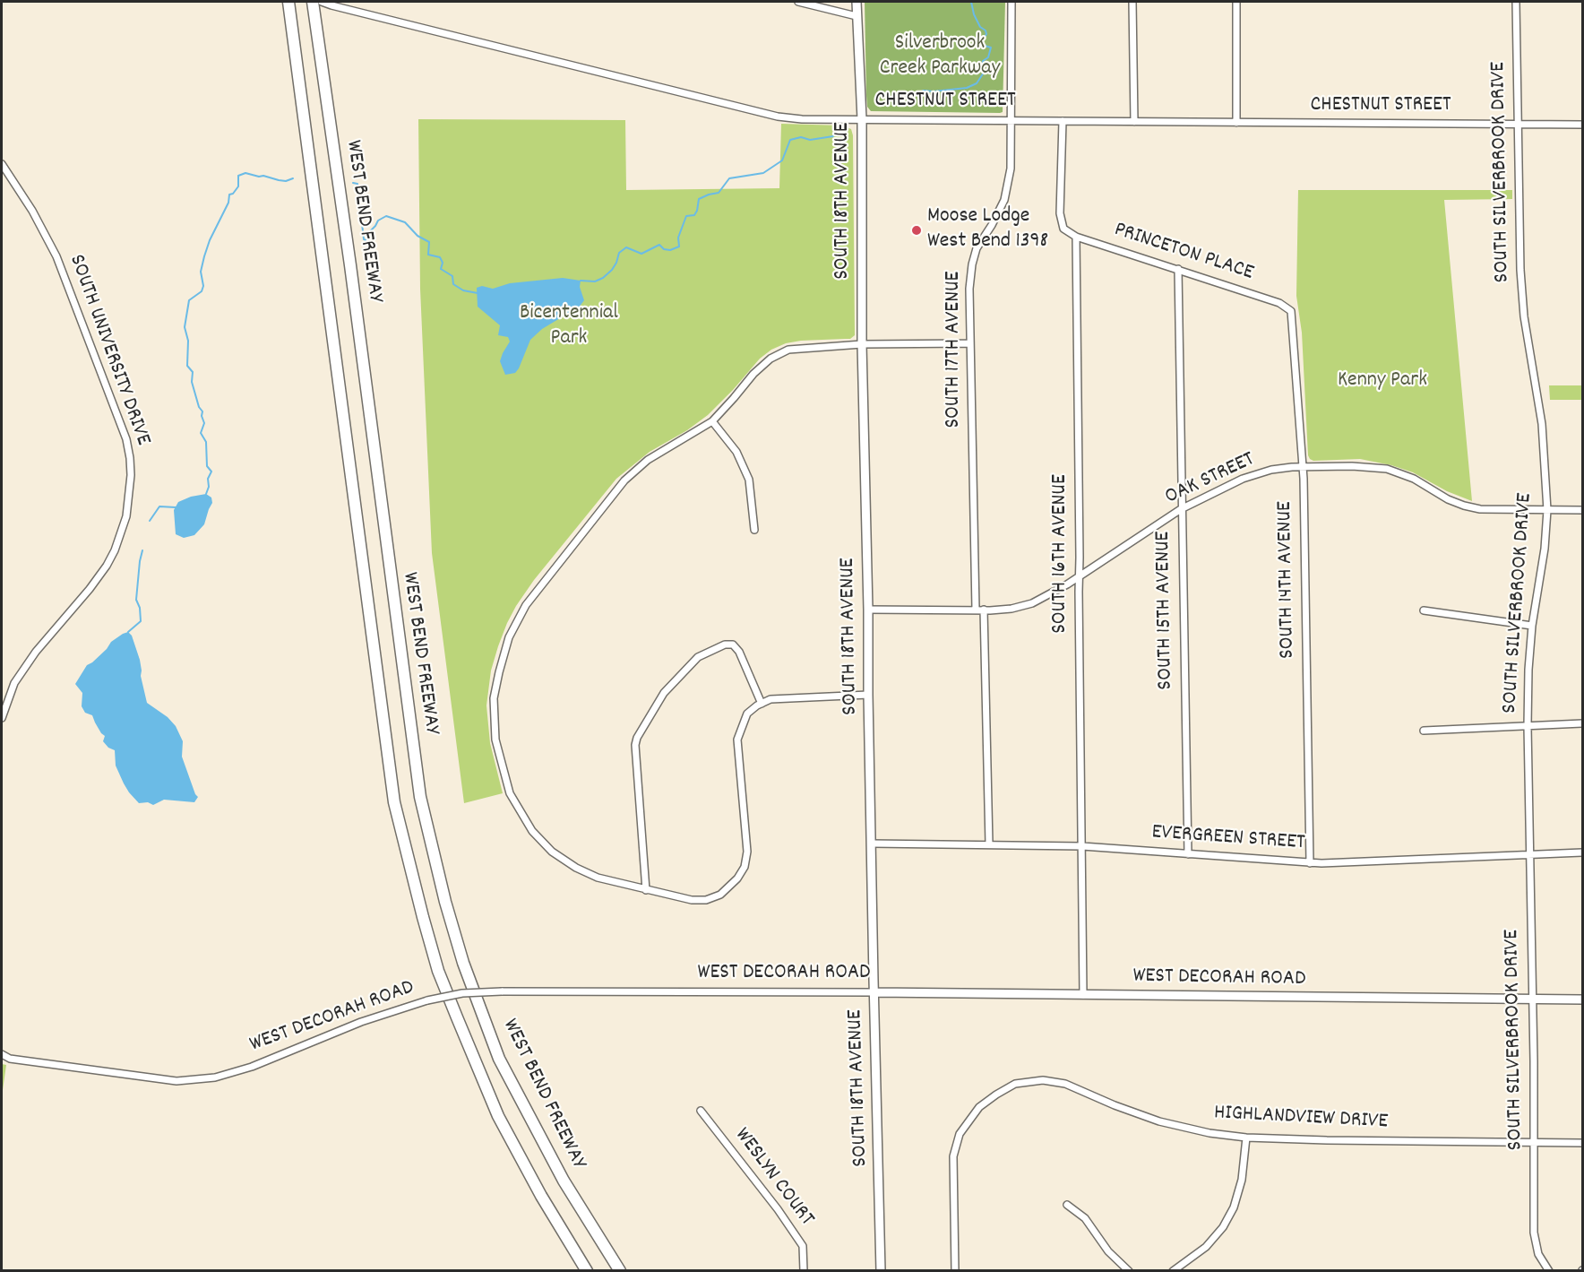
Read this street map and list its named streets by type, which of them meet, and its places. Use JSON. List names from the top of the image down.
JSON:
{
  "streets": {
    "highway": ["WEST BEND FREEWAY"],
    "street": [
      "CHESTNUT STREET",
      "SOUTH SILVERBROOK DRIVE",
      "SOUTH 18TH AVENUE",
      "PRINCETON PLACE",
      "SOUTH 17TH AVENUE",
      "SOUTH UNIVERSITY DRIVE",
      "OAK STREET",
      "SOUTH 16TH AVENUE",
      "SOUTH 14TH AVENUE",
      "SOUTH 15TH AVENUE",
      "EVERGREEN STREET",
      "WEST DECORAH ROAD",
      "HIGHLANDVIEW DRIVE",
      "WESLYN COURT"
    ]
  },
  "crossings": [
    ["CHESTNUT STREET", "SOUTH SILVERBROOK DRIVE"],
    ["CHESTNUT STREET", "SOUTH 18TH AVENUE"],
    ["CHESTNUT STREET", "SOUTH 17TH AVENUE"],
    ["SOUTH SILVERBROOK DRIVE", "OAK STREET"],
    ["SOUTH SILVERBROOK DRIVE", "EVERGREEN STREET"],
    ["SOUTH SILVERBROOK DRIVE", "WEST DECORAH ROAD"],
    ["SOUTH SILVERBROOK DRIVE", "HIGHLANDVIEW DRIVE"],
    ["SOUTH 18TH AVENUE", "OAK STREET"],
    ["SOUTH 18TH AVENUE", "EVERGREEN STREET"],
    ["SOUTH 18TH AVENUE", "WEST DECORAH ROAD"],
    ["PRINCETON PLACE", "SOUTH 16TH AVENUE"],
    ["PRINCETON PLACE", "SOUTH 14TH AVENUE"],
    ["PRINCETON PLACE", "SOUTH 15TH AVENUE"],
    ["SOUTH 17TH AVENUE", "OAK STREET"],
    ["SOUTH 17TH AVENUE", "EVERGREEN STREET"],
    ["OAK STREET", "SOUTH 16TH AVENUE"],
    ["OAK STREET", "SOUTH 14TH AVENUE"],
    ["OAK STREET", "SOUTH 15TH AVENUE"],
    ["SOUTH 16TH AVENUE", "EVERGREEN STREET"],
    ["SOUTH 16TH AVENUE", "WEST DECORAH ROAD"],
    ["SOUTH 14TH AVENUE", "EVERGREEN STREET"],
    ["SOUTH 15TH AVENUE", "EVERGREEN STREET"]
  ],
  "parks": ["Silverbrook Creek Parkway", "Bicentennial Park", "Kenny Park"],
  "places": ["Moose Lodge West Bend 1398"]
}
